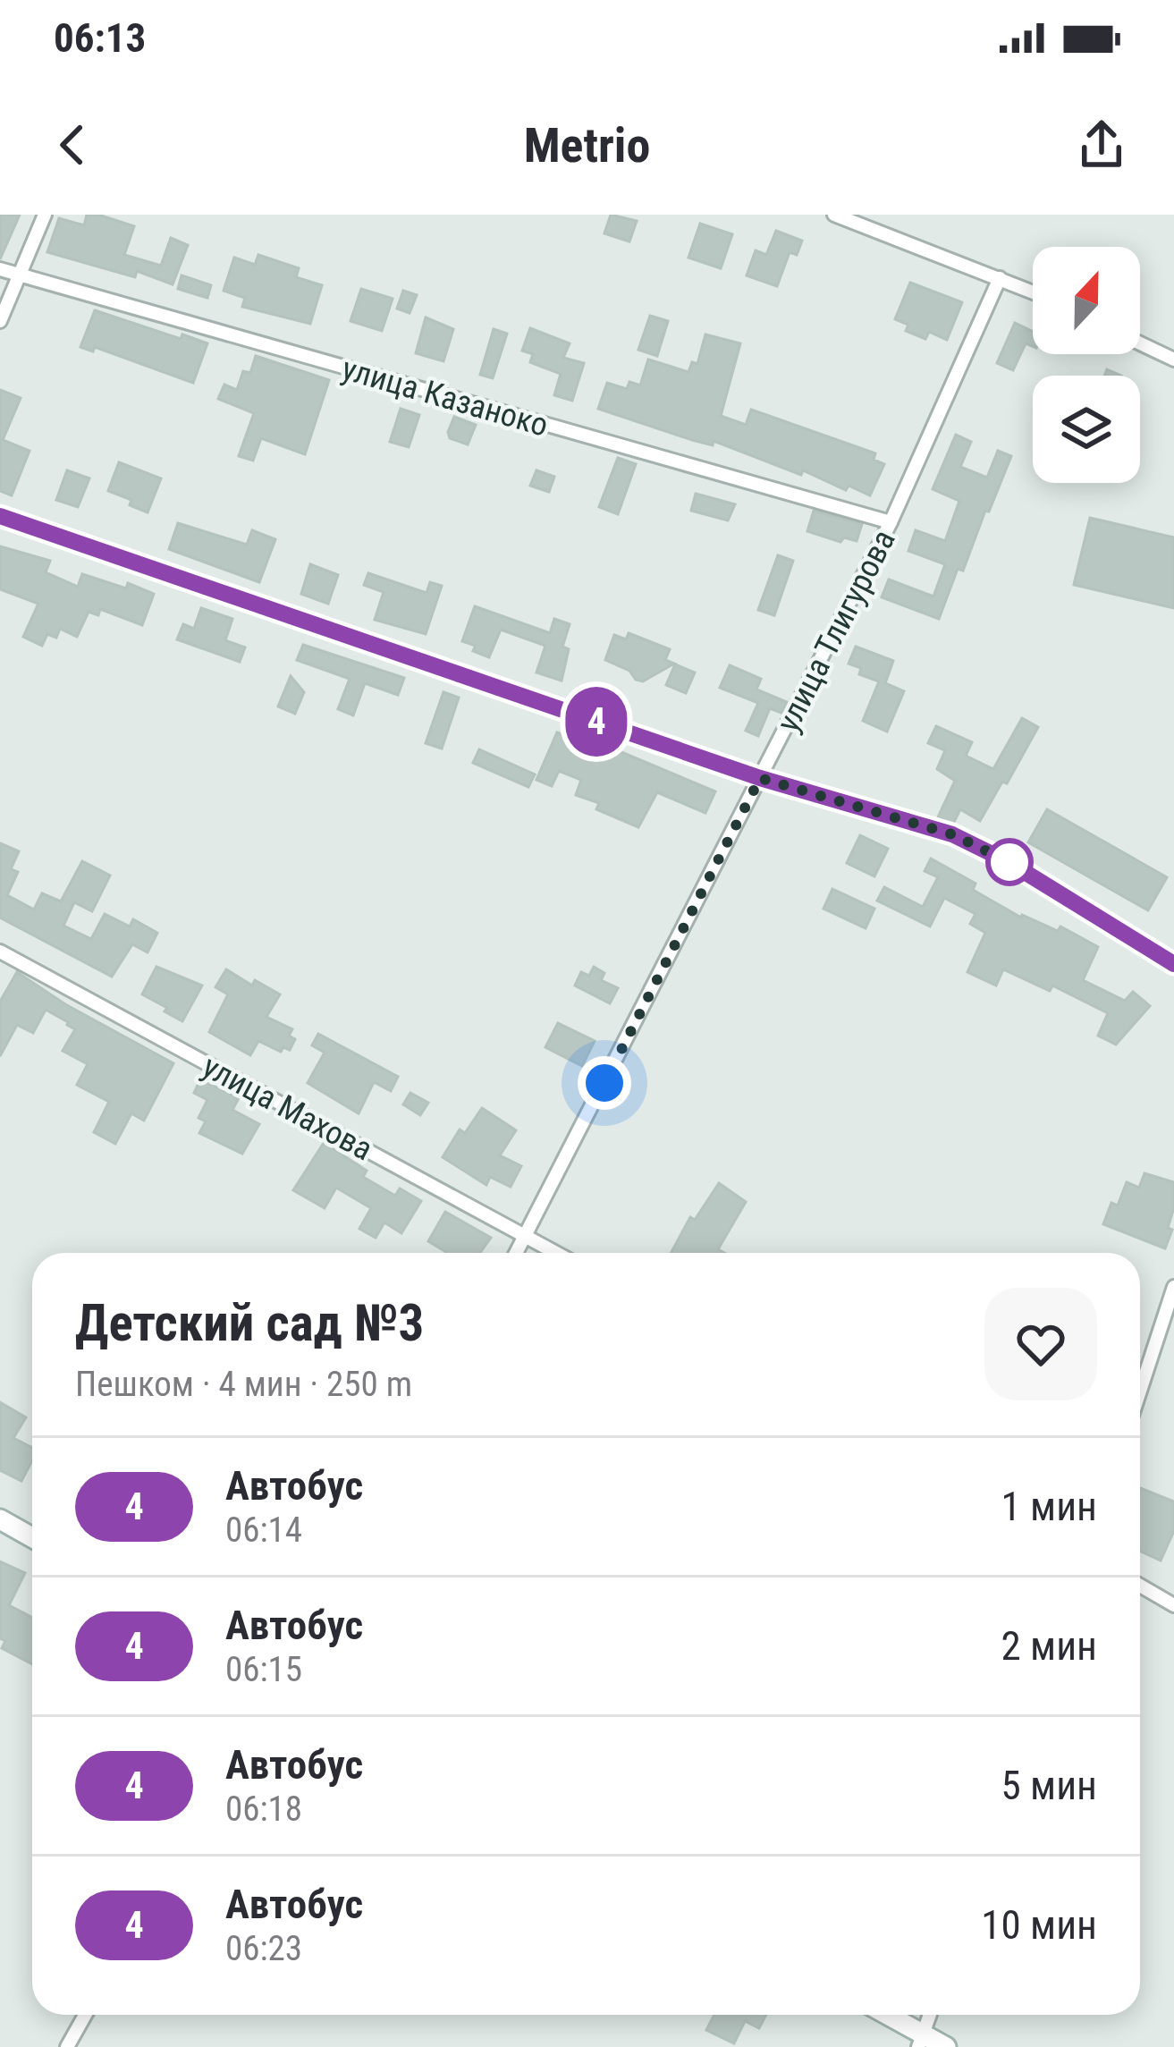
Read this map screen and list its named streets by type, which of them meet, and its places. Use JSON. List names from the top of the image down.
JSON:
{
  "streets": {
    "street": ["улица Казаноко", "улица Тлигурова", "улица Махова"]
  },
  "crossings": [
    ["улица Казаноко", "улица Тлигурова"],
    ["улица Тлигурова", "улица Махова"]
  ],
  "lines": ["bus line 4"],
  "north": "top",
  "page": {
    "status": "06:13",
    "header": "Metrio",
    "on_map": "4",
    "heading": ["Детский сад №3", "Пешком · 4 мин · 250 m"],
    "list": [
      {
        "mark": "4",
        "name": "Автобус",
        "note": "06:14",
        "value": "1 мин"
      },
      {
        "mark": "4",
        "name": "Автобус",
        "note": "06:15",
        "value": "2 мин"
      },
      {
        "mark": "4",
        "name": "Автобус",
        "note": "06:18",
        "value": "5 мин"
      },
      {
        "mark": "4",
        "name": "Автобус",
        "note": "06:23",
        "value": "10 мин"
      }
    ]
  }
}
